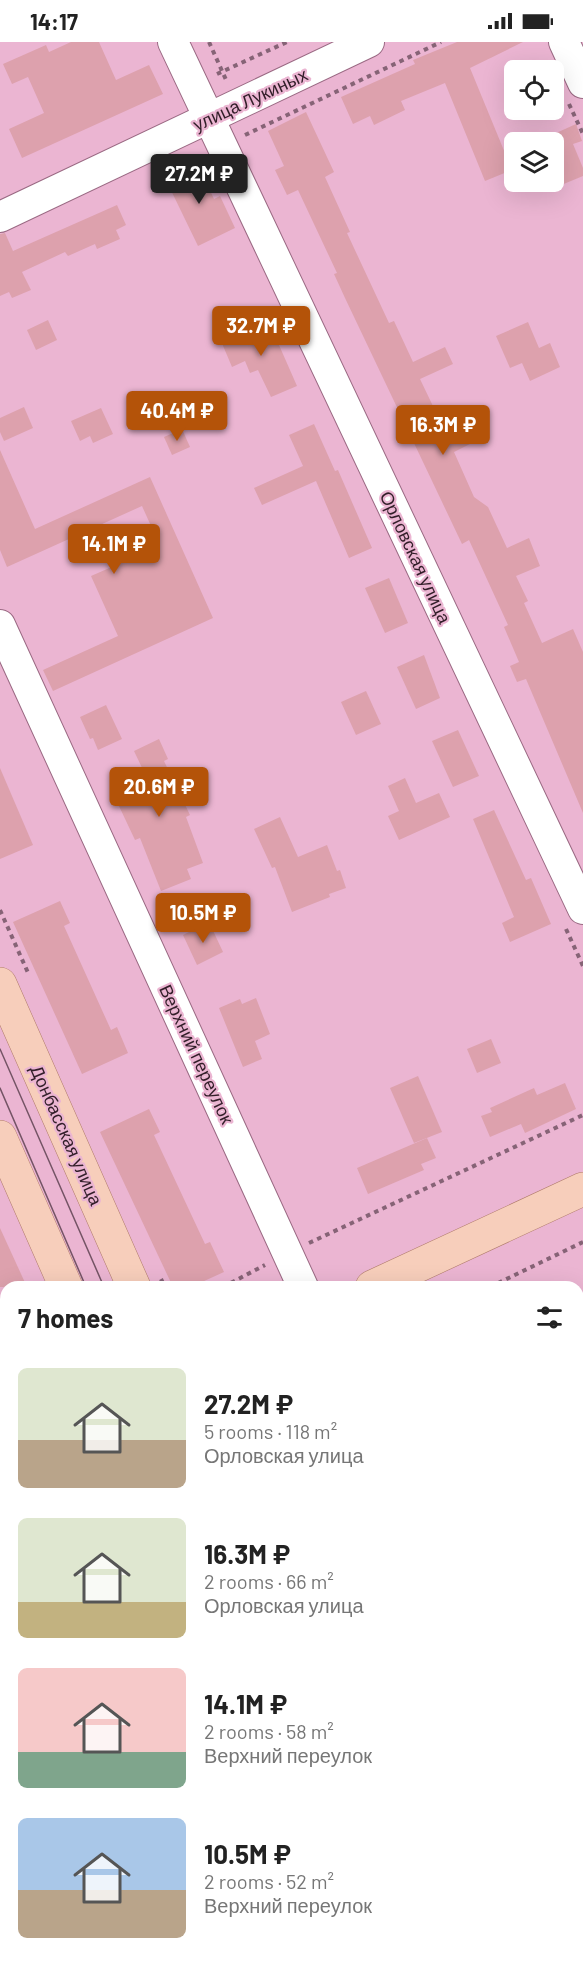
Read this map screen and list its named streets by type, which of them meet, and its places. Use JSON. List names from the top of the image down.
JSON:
{
  "streets": {
    "main road": ["Донбасская улица"],
    "street": ["улица Лукиных", "Орловская улица", "Верхний переулок"]
  },
  "crossings": [
    ["улица Лукиных", "Орловская улица"]
  ],
  "page": {
    "status": "14:17",
    "price": [
      "27.2M ₽",
      "32.7M ₽",
      "40.4M ₽",
      "16.3M ₽",
      "14.1M ₽",
      "20.6M ₽",
      "10.5M ₽"
    ],
    "heading": "7 homes",
    "list": [
      {
        "name": "27.2M ₽",
        "note": "5 rooms · 118 m² · Орловская улица"
      },
      {
        "name": "16.3M ₽",
        "note": "2 rooms · 66 m² · Орловская улица"
      },
      {
        "name": "14.1M ₽",
        "note": "2 rooms · 58 m² · Верхний переулок"
      },
      {
        "name": "10.5M ₽",
        "note": "2 rooms · 52 m² · Верхний переулок"
      }
    ]
  }
}
